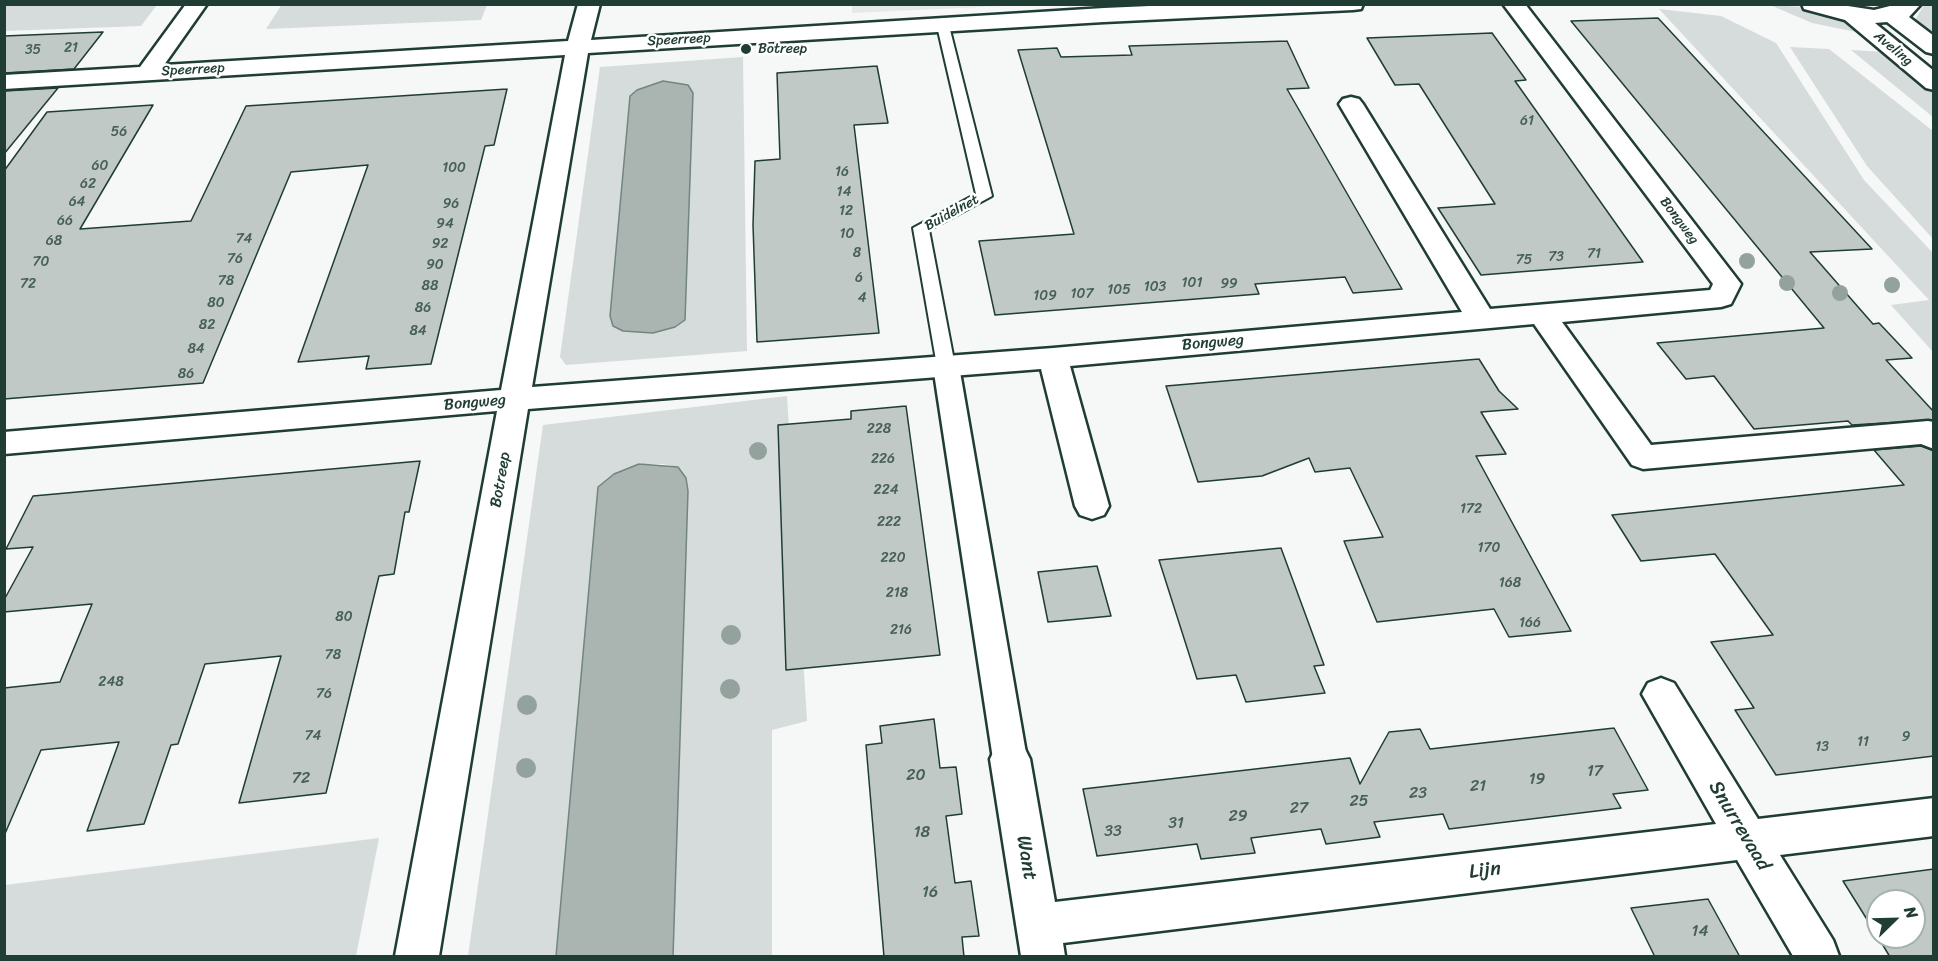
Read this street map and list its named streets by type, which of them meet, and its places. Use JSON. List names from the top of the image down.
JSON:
{
  "streets": {
    "street": [
      "Speerreep",
      "Aveling",
      "Bongweg",
      "Botreep",
      "Snurrevaad",
      "Want",
      "Lijn"
    ],
    "lane": ["Buidelnet"]
  },
  "crossings": [
    ["Speerreep", "Buidelnet"],
    ["Speerreep", "Botreep"],
    ["Buidelnet", "Bongweg"],
    ["Bongweg", "Botreep"],
    ["Snurrevaad", "Lijn"],
    ["Want", "Lijn"]
  ],
  "places": ["Botreep"],
  "house_numbers": [
    "21",
    "35",
    "61",
    "56",
    "60",
    "100",
    "16",
    "62",
    "14",
    "64",
    "96",
    "12",
    "66",
    "94",
    "10",
    "74",
    "68",
    "92",
    "8",
    "71",
    "73",
    "76",
    "75",
    "70",
    "90",
    "6",
    "78",
    "101",
    "72",
    "99",
    "88",
    "103",
    "105",
    "107",
    "109",
    "4",
    "80",
    "86",
    "82",
    "84",
    "84",
    "86",
    "228",
    "226",
    "224",
    "172",
    "222",
    "170",
    "220",
    "168",
    "218",
    "80",
    "166",
    "216",
    "78",
    "248",
    "76",
    "74",
    "9",
    "11",
    "13",
    "17",
    "20",
    "72",
    "19",
    "21",
    "23",
    "25",
    "27",
    "29",
    "31",
    "33",
    "18",
    "16",
    "14"
  ],
  "north": "top right"
}
